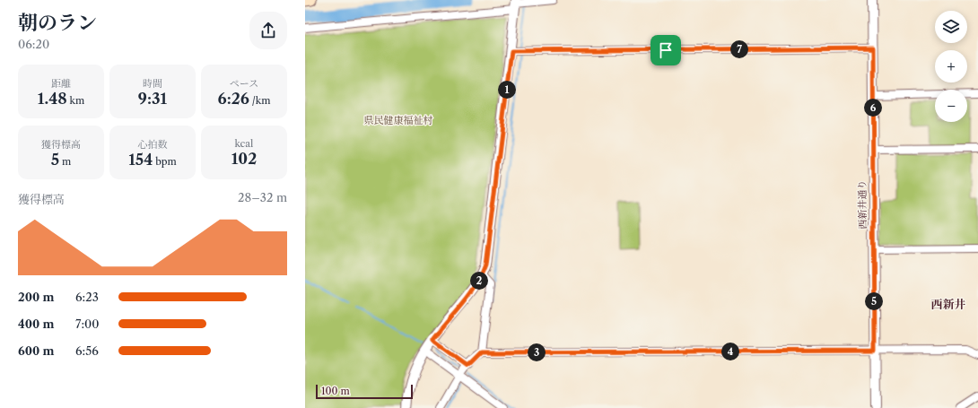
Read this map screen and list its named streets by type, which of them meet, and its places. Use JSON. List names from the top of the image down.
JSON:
{
  "streets": {
    "street": ["西新井通り"]
  },
  "districts": ["西新井"],
  "parks": ["県民健康福祉村"],
  "scale_bar": "100 m",
  "page": {
    "heading": ["朝のラン", "06:20"],
    "map_buttons": ["+", "−"],
    "pins": [
      "7",
      "1",
      "6",
      "2",
      "5",
      "4",
      "3"
    ],
    "stats": [
      ["距離", "1.48 km"],
      ["時間", "9:31"],
      ["ペース", "6:26 /km"],
      ["獲得標高", "5 m"],
      ["心拍数", "154 bpm"],
      ["kcal", "102"]
    ],
    "chart": ["獲得標高", "28–32 m"],
    "list": [
      {
        "name": "200 m",
        "note": "6:23"
      },
      {
        "name": "400 m",
        "note": "7:00"
      },
      {
        "name": "600 m",
        "note": "6:56"
      }
    ],
    "scale": "100 m"
  }
}
